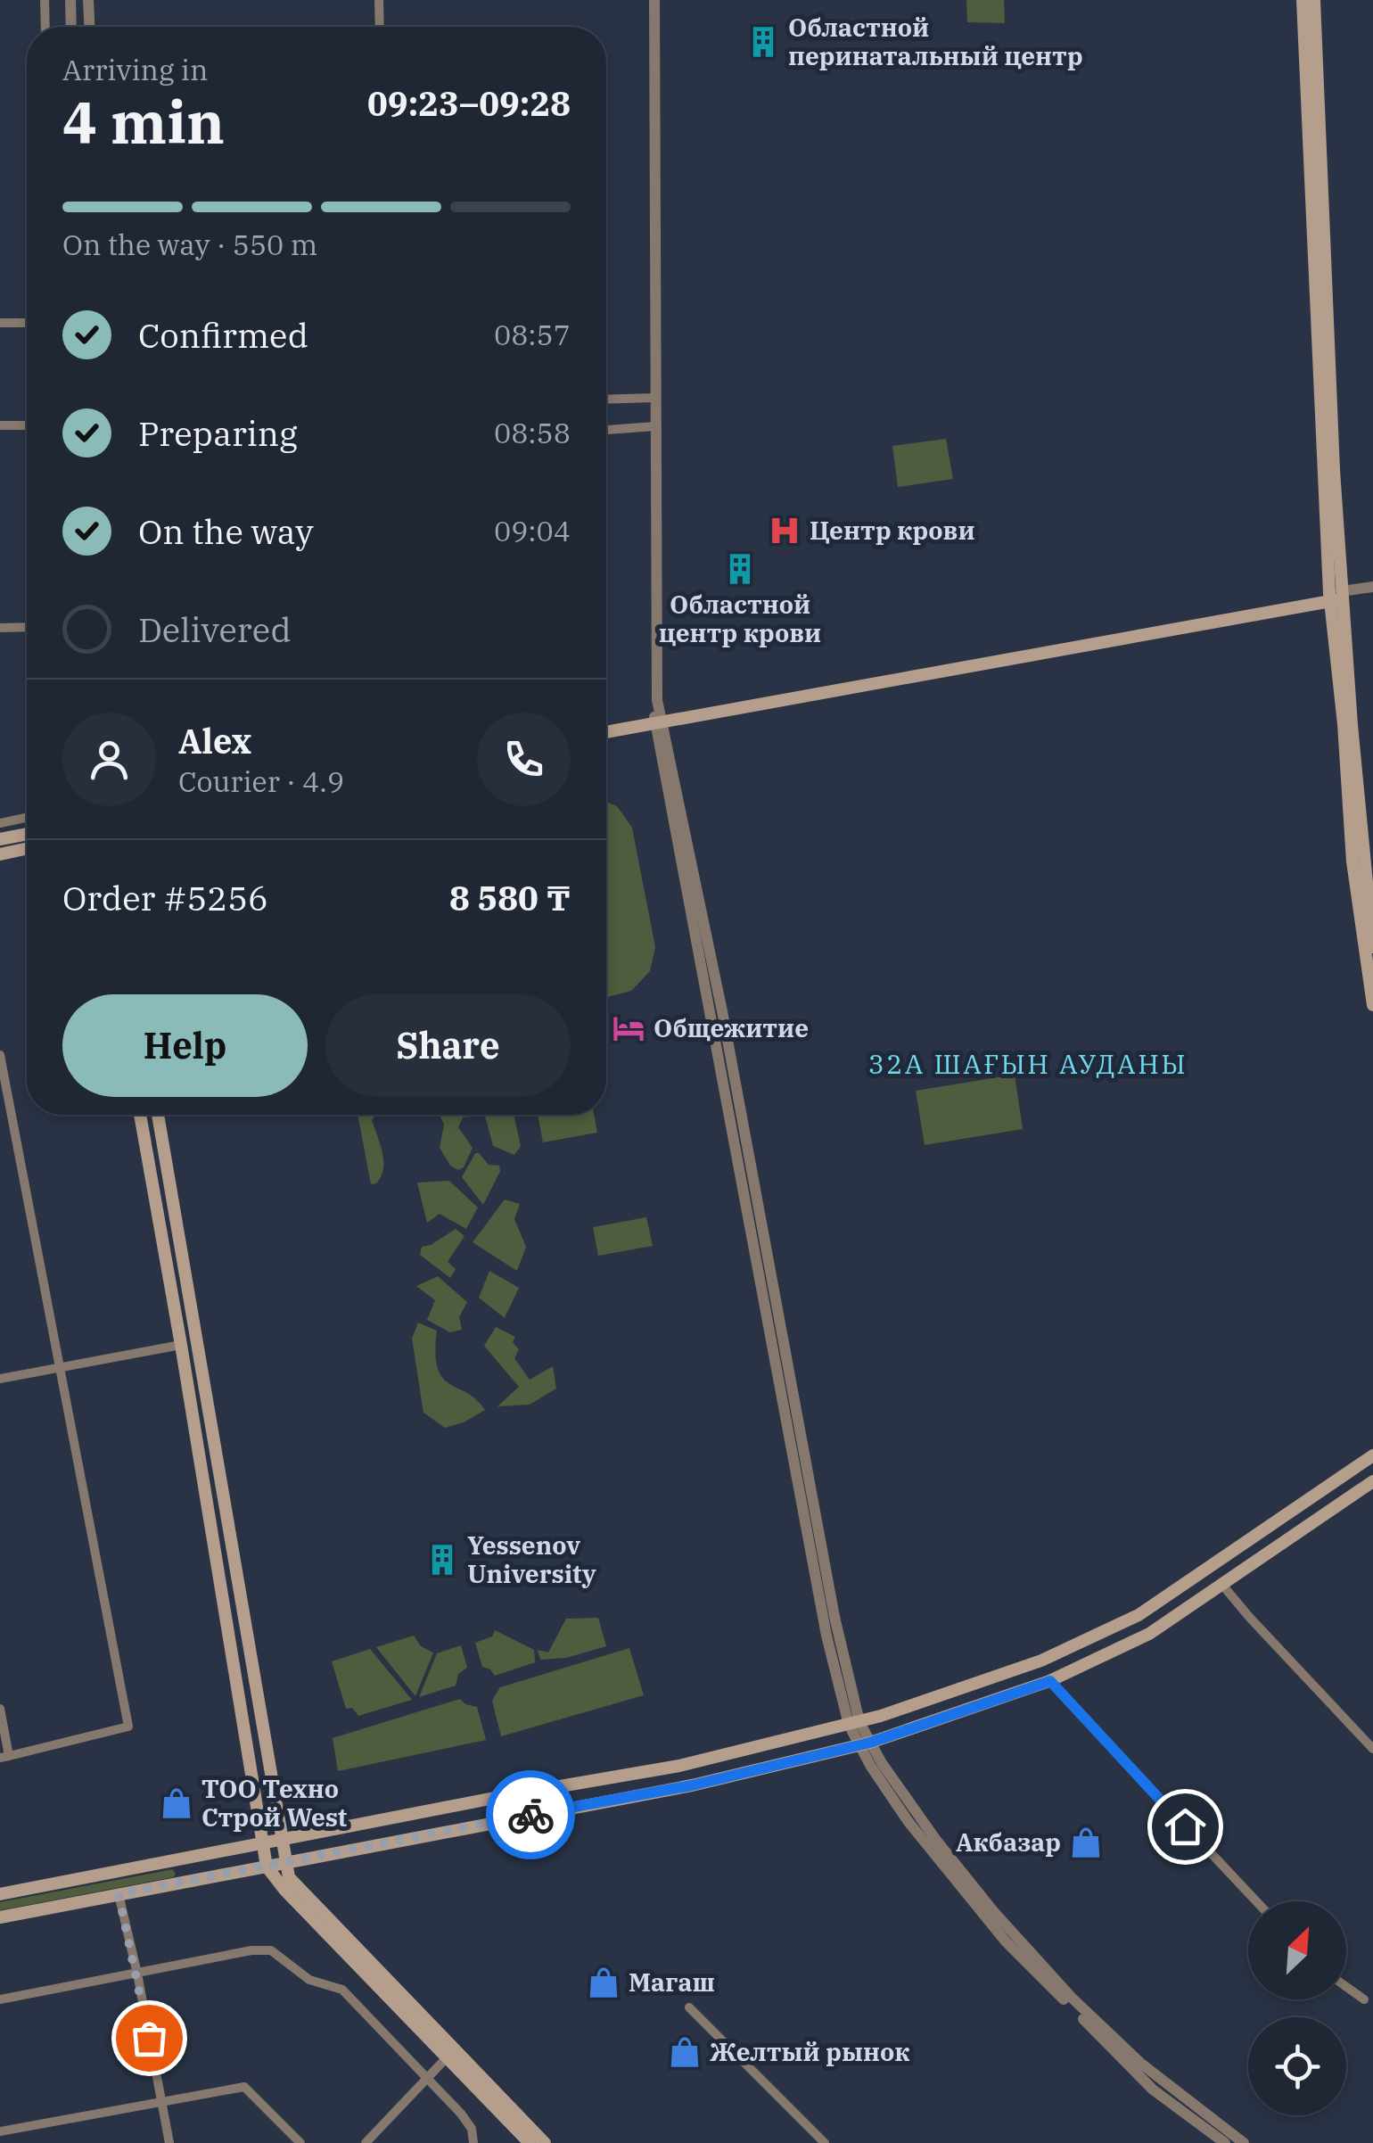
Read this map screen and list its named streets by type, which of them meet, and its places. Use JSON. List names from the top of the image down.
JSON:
{
  "districts": ["32А ШАҒЫН АУДАНЫ"],
  "places": {
    "building": ["Областной перинатальный центр", "Областной центр крови", "Yessenov University"],
    "hospital": ["Центр крови"],
    "hotel": ["Общежитие"],
    "shop": [
      "ТОО Техно Строй West",
      "Акбазар",
      "Магаш",
      "Желтый рынок"
    ]
  },
  "north": "top right",
  "page": {
    "heading": ["4 min", "Arriving in", "09:23–09:28"],
    "panel": [
      "Alex",
      "Courier · 4.9",
      "Order #5256",
      "8 580 ₸"
    ],
    "bar": "On the way · 550 m",
    "list": [
      ["Confirmed", "08:57"],
      ["Preparing", "08:58"],
      ["On the way", "09:04"],
      "Delivered"
    ],
    "buttons": ["Help", "Share"]
  }
}
